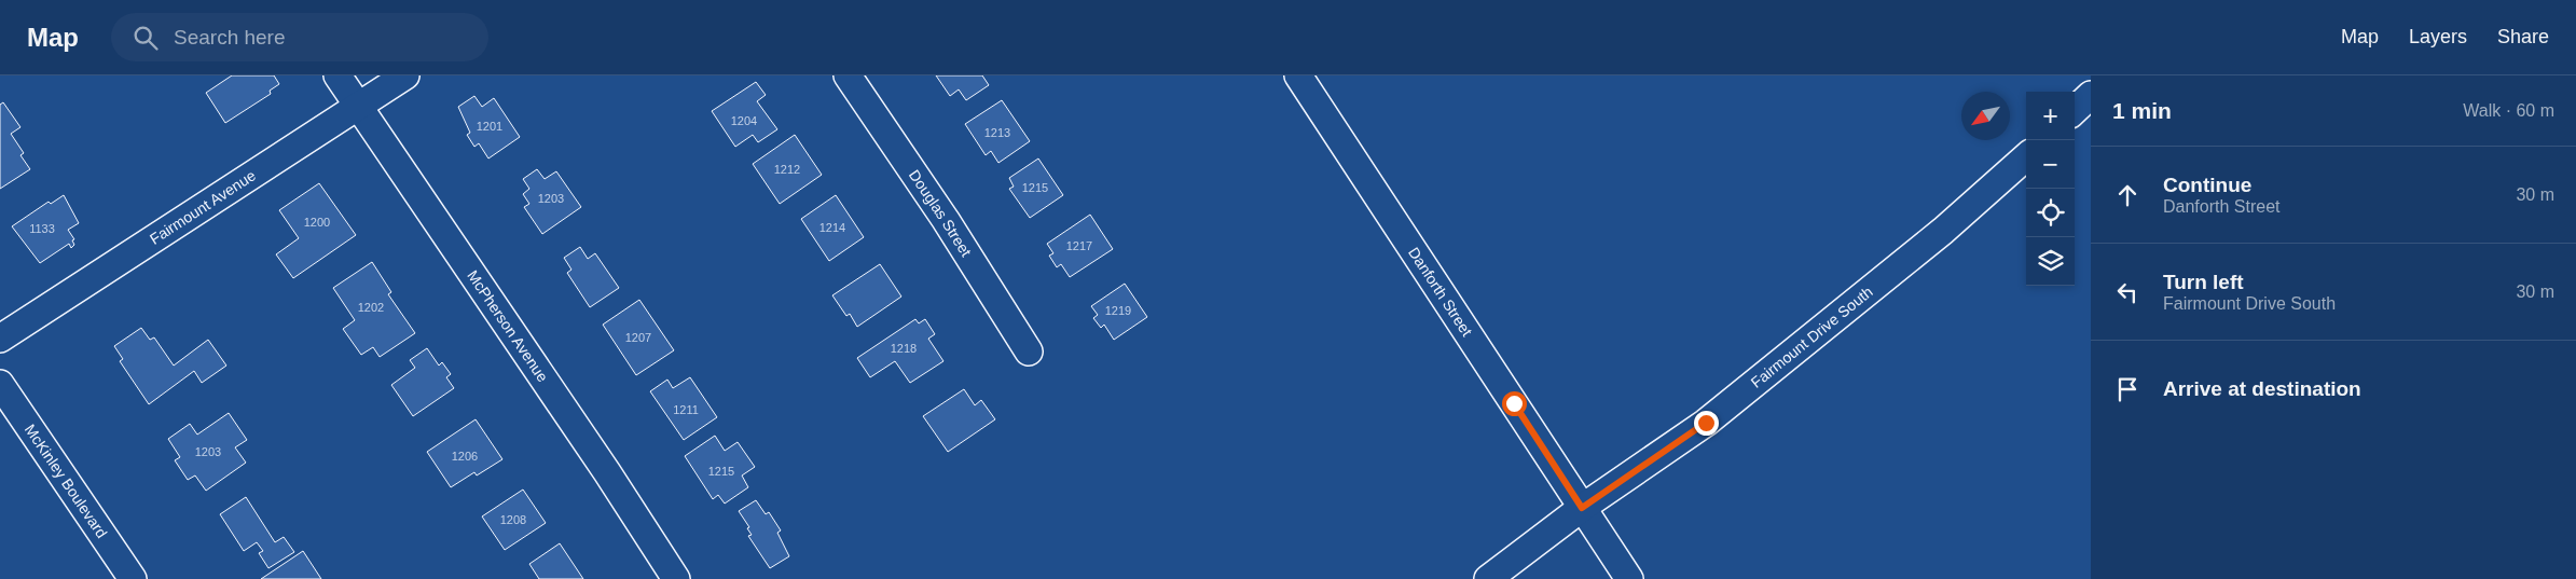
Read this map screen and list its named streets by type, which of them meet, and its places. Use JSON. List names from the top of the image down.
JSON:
{
  "streets": {
    "street": [
      "Fairmount Avenue",
      "Douglas Street",
      "Danforth Street",
      "McPherson Avenue",
      "Fairmount Drive South",
      "McKinley Boulevard"
    ]
  },
  "crossings": [
    ["Fairmount Avenue", "McPherson Avenue"],
    ["Danforth Street", "Fairmount Drive South"]
  ],
  "house_numbers": [
    "1204",
    "1201",
    "1213",
    "1212",
    "1215",
    "1203",
    "1200",
    "1214",
    "1133",
    "1217",
    "1202",
    "1219",
    "1207",
    "1218",
    "1211",
    "1203",
    "1206",
    "1215",
    "1208"
  ],
  "north": "bottom left",
  "page": {
    "header": "Map",
    "search": "Search here",
    "nav": ["Map", "Layers", "Share"],
    "heading": ["1 min", "Walk · 60 m"],
    "map_buttons": ["+", "−"],
    "list": [
      ["Continue", "Danforth Street", "30 m"],
      ["Turn left", "Fairmount Drive South", "30 m"],
      "Arrive at destination"
    ]
  }
}
